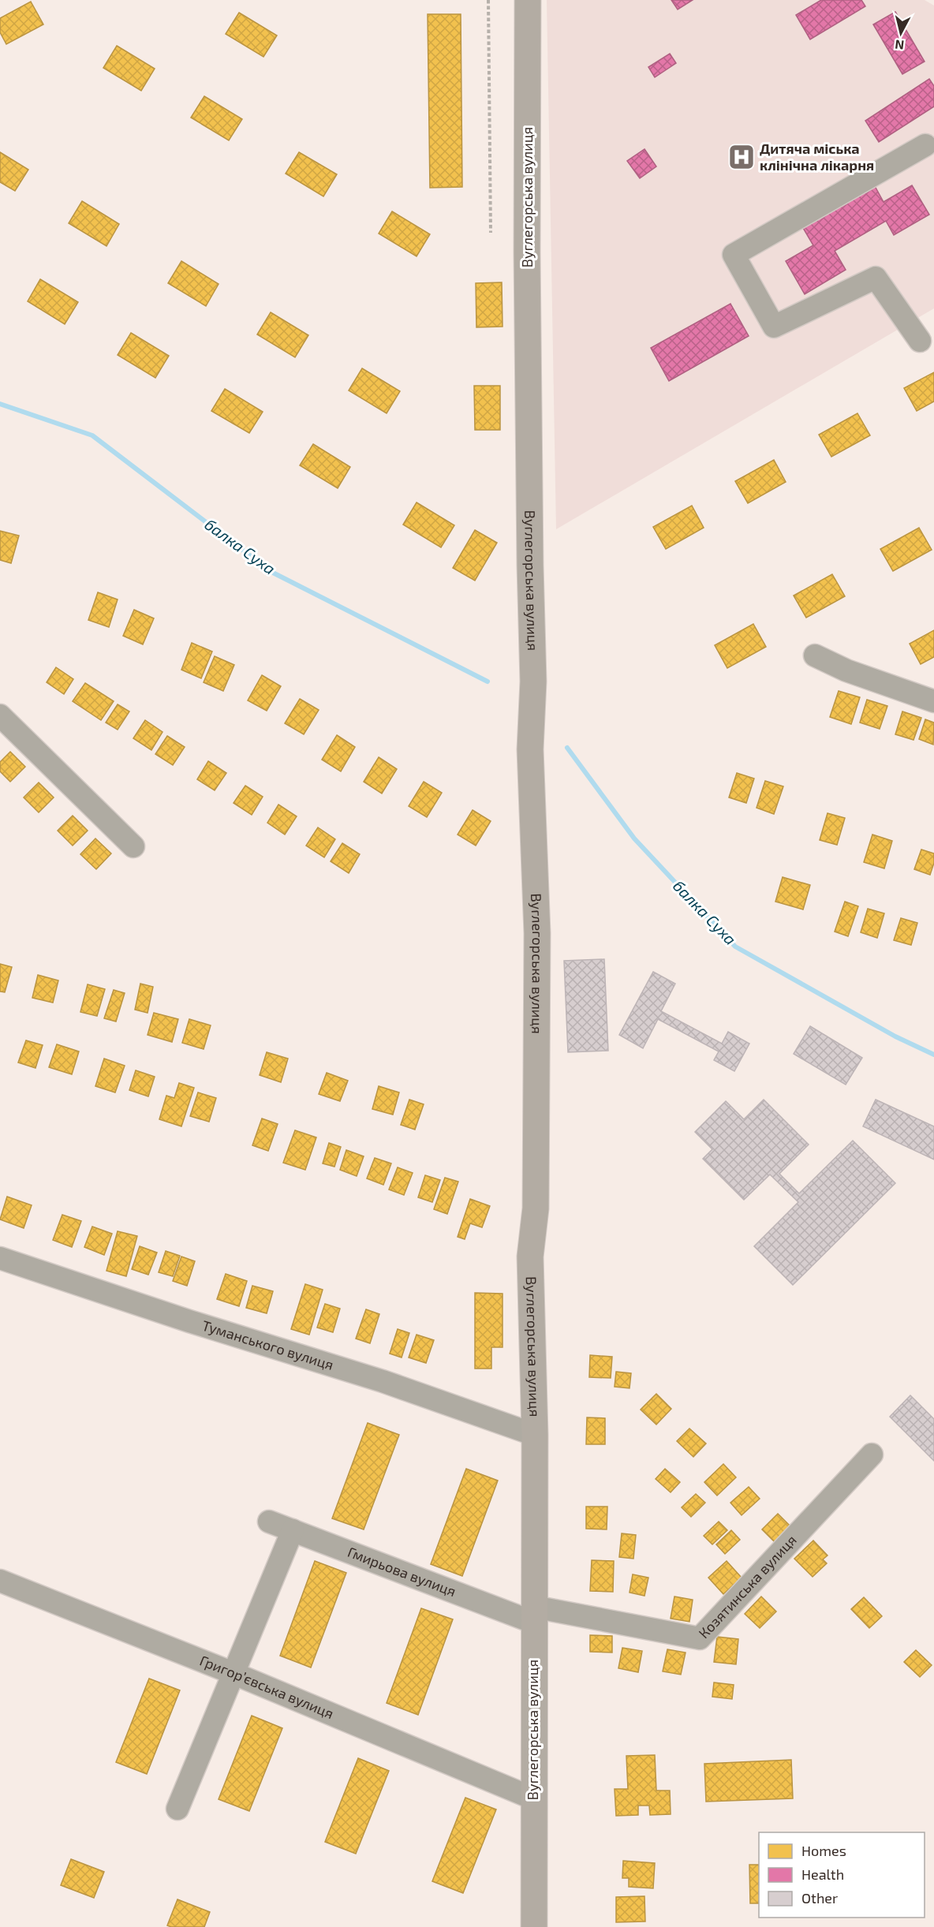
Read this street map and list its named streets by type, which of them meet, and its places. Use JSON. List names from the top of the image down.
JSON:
{
  "streets": {
    "main road": ["Вуглегорська вулиця"],
    "street": [
      "Туманського вулиця",
      "Гмирьова вулиця",
      "Козятинська вулиця",
      "Григор’євська вулиця"
    ]
  },
  "crossings": [
    ["Вуглегорська вулиця", "Туманського вулиця"],
    ["Вуглегорська вулиця", "Гмирьова вулиця"],
    ["Вуглегорська вулиця", "Козятинська вулиця"],
    ["Вуглегорська вулиця", "Григор’євська вулиця"],
    ["Гмирьова вулиця", "Козятинська вулиця"]
  ],
  "water": ["балка Суха"],
  "places": {
    "hospital": ["Дитяча міська клінічна лікарня"]
  },
  "legend": ["Homes", "Health", "Other"],
  "north": "bottom"
}
